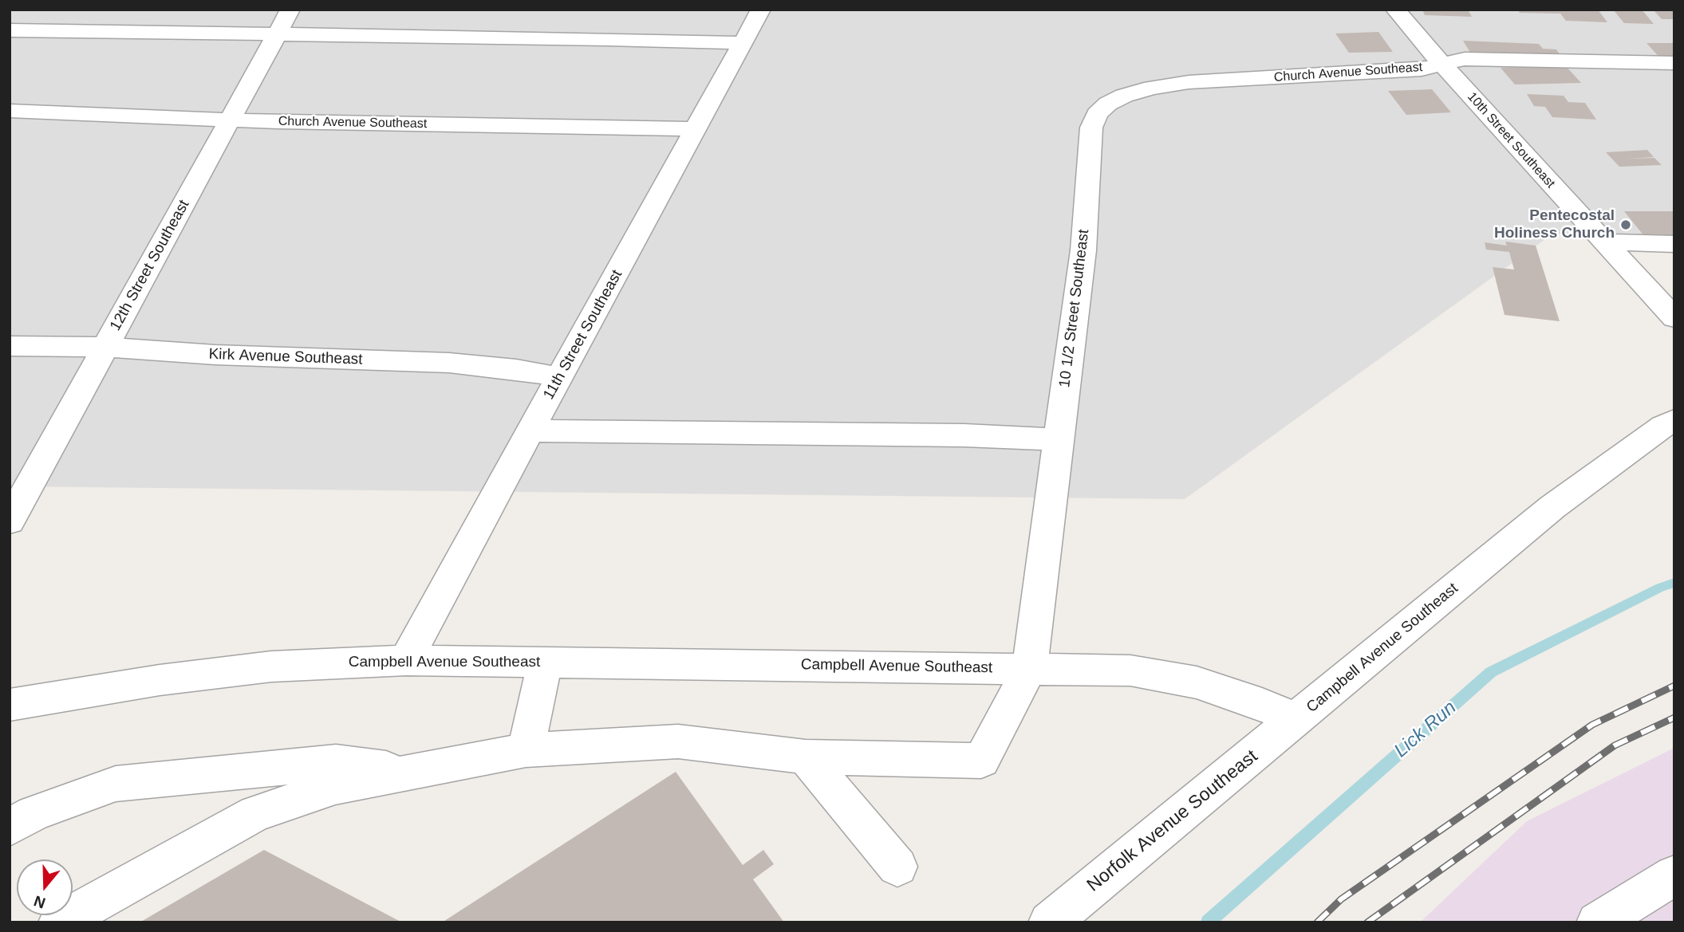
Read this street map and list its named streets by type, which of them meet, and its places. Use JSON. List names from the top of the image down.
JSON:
{
  "streets": {
    "street": [
      "Church Avenue Southeast",
      "10th Street Southeast",
      "12th Street Southeast",
      "10 1/2 Street Southeast",
      "11th Street Southeast",
      "Kirk Avenue Southeast",
      "Campbell Avenue Southeast",
      "Norfolk Avenue Southeast"
    ]
  },
  "crossings": [
    ["Church Avenue Southeast", "10th Street Southeast"],
    ["Church Avenue Southeast", "12th Street Southeast"],
    ["Church Avenue Southeast", "10 1/2 Street Southeast"],
    ["Church Avenue Southeast", "11th Street Southeast"],
    ["12th Street Southeast", "Kirk Avenue Southeast"],
    ["10 1/2 Street Southeast", "Campbell Avenue Southeast"],
    ["11th Street Southeast", "Kirk Avenue Southeast"],
    ["11th Street Southeast", "Campbell Avenue Southeast"],
    ["Campbell Avenue Southeast", "Norfolk Avenue Southeast"]
  ],
  "water": ["Lick Run"],
  "places": ["Pentecostal Holiness Church"],
  "north": "bottom"
}
